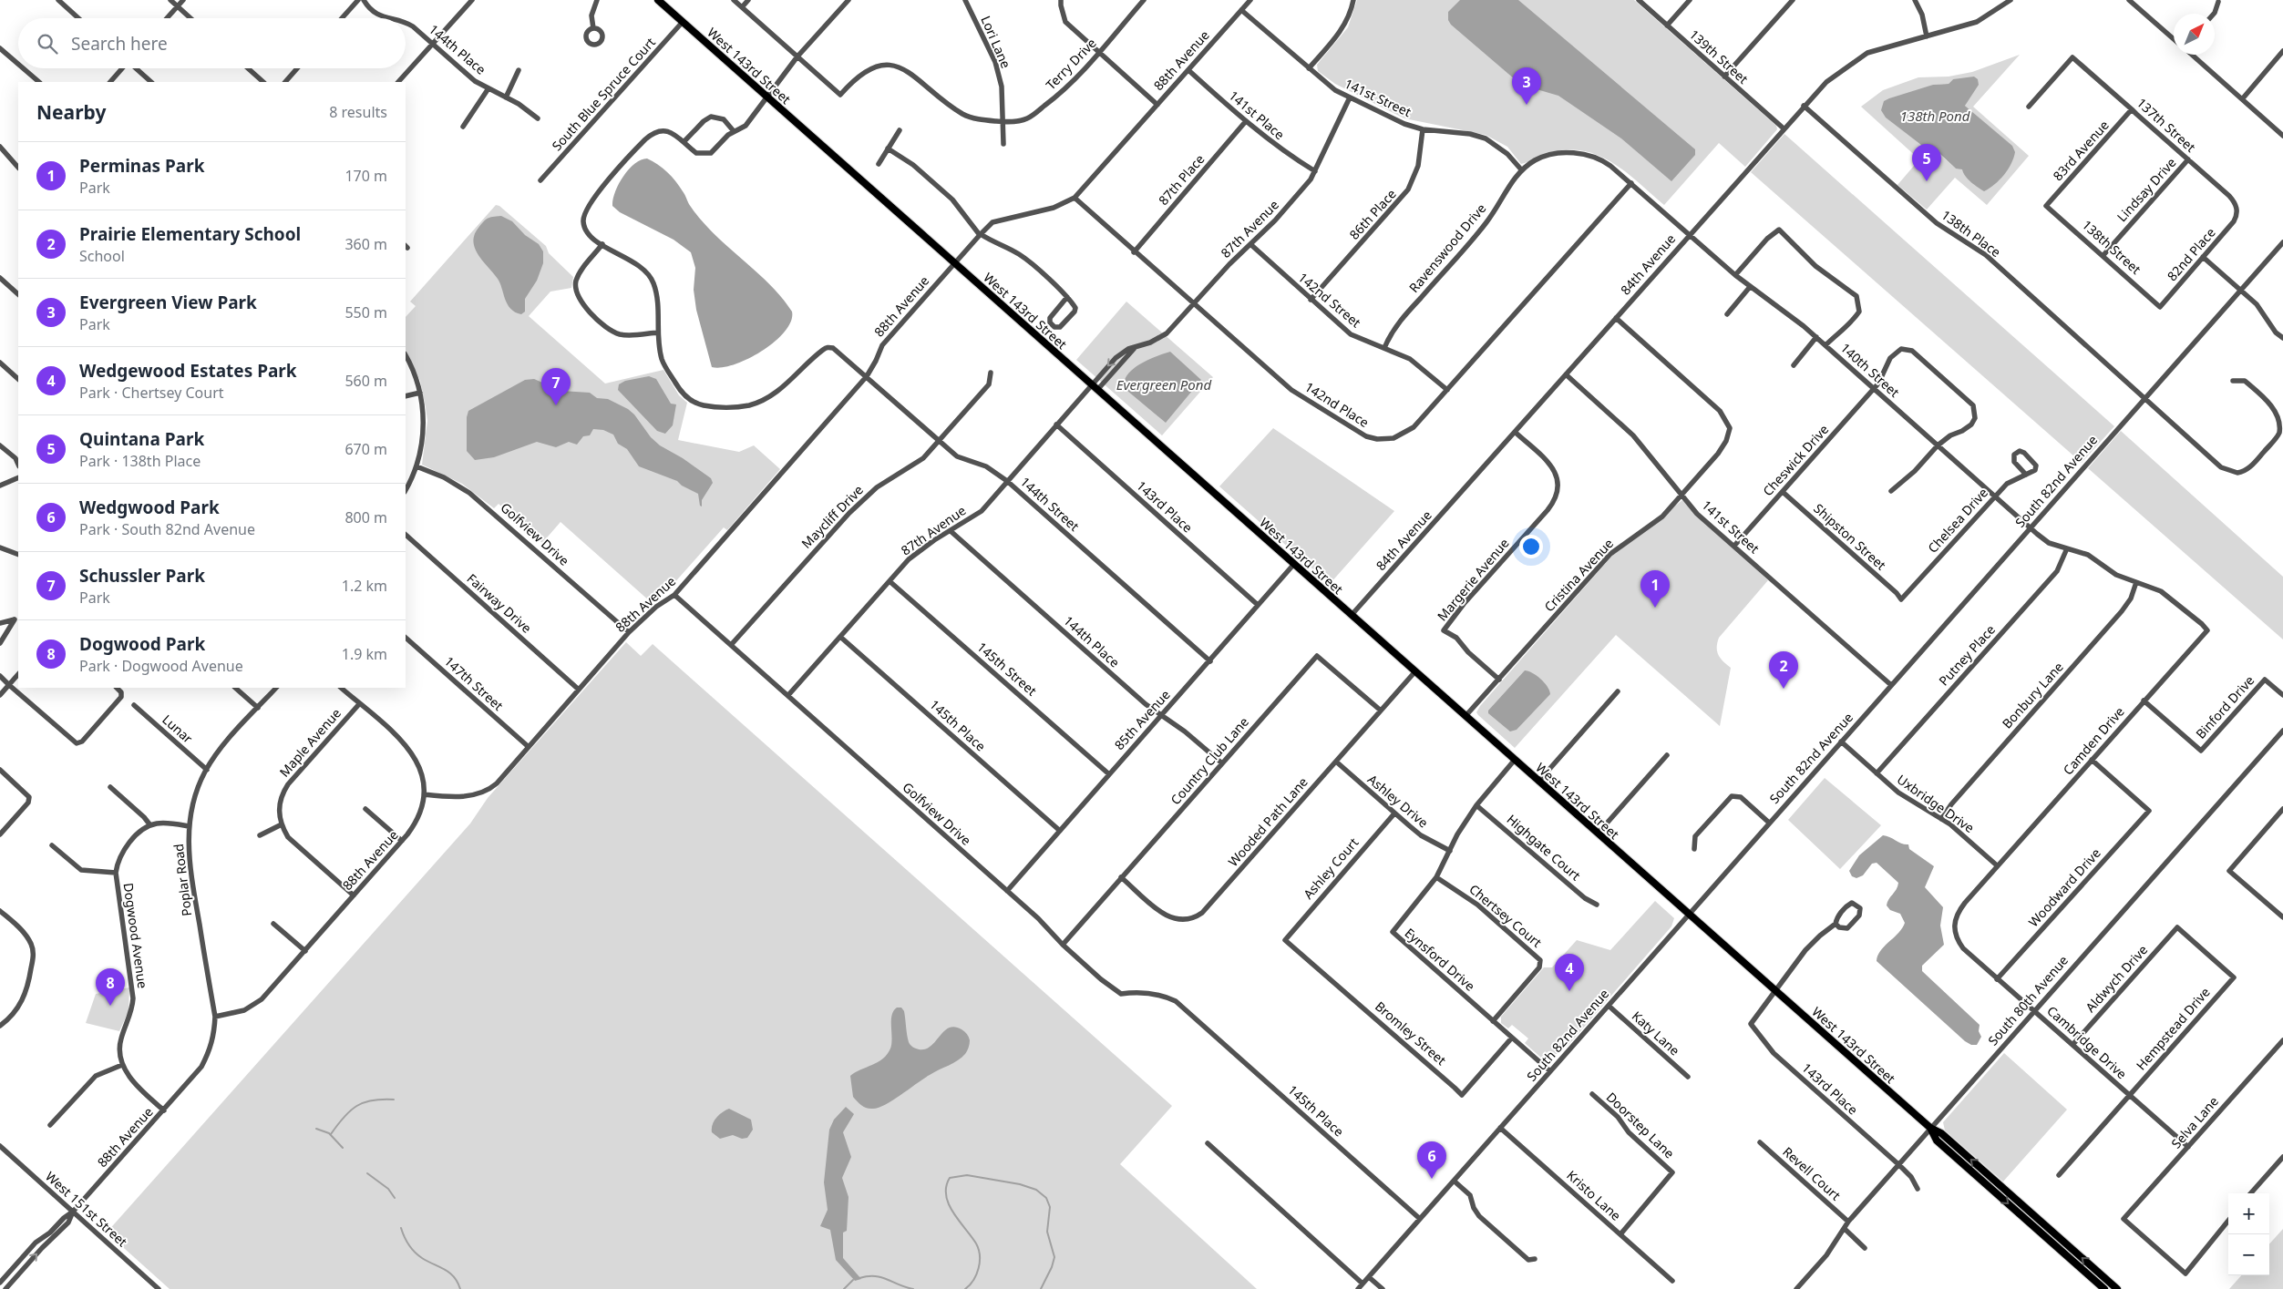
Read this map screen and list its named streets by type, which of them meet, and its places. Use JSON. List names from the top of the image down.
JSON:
{
  "streets": {
    "main road": ["West 143rd Street"],
    "street": [
      "Lori Lane",
      "144th Place",
      "139th Street",
      "88th Avenue",
      "Terry Drive",
      "South Blue Spruce Court",
      "141st Street",
      "141st Place",
      "137th Street",
      "83rd Avenue",
      "87th Place",
      "Lindsay Drive",
      "86th Place",
      "87th Avenue",
      "138th Place",
      "138th Street",
      "Ravenswood Drive",
      "82nd Place",
      "84th Avenue",
      "142nd Street",
      "140th Street",
      "142nd Place",
      "Cheswick Drive",
      "South 82nd Avenue",
      "144th Street",
      "143rd Place",
      "Maycliff Drive",
      "Chelsea Drive",
      "Golfview Drive",
      "Shipston Street",
      "Cristina Avenue",
      "Margerie Avenue",
      "Fairway Drive",
      "Putney Place",
      "145th Street",
      "147th Street",
      "Bonbury Lane",
      "Binford Drive",
      "85th Avenue",
      "145th Place",
      "Lunar",
      "Camden Drive",
      "Maple Avenue",
      "Country Club Lane",
      "Ashley Drive",
      "Uxbridge Drive",
      "Wooded Path Lane",
      "Highgate Court",
      "Ashley Court",
      "Poplar Road",
      "Woodward Drive",
      "Chertsey Court",
      "Dogwood Avenue",
      "Eynsford Drive",
      "Aldwych Drive",
      "South 80th Avenue",
      "Hempstead Drive",
      "Bromley Street",
      "Katy Lane",
      "Cambridge Drive",
      "Selva Lane",
      "Doorstep Lane",
      "Revell Court",
      "Kristo Lane",
      "West 151st Street"
    ]
  },
  "crossings": [
    ["Lori Lane", "Terry Drive"],
    ["144th Place", "87th Avenue"],
    ["144th Place", "85th Avenue"],
    ["144th Place", "Country Club Lane"],
    ["139th Street", "84th Avenue"],
    ["88th Avenue", "West 143rd Street"],
    ["88th Avenue", "141st Street"],
    ["88th Avenue", "141st Place"],
    ["88th Avenue", "142nd Place"],
    ["88th Avenue", "144th Street"],
    ["88th Avenue", "Golfview Drive"],
    ["88th Avenue", "Fairway Drive"],
    ["88th Avenue", "147th Street"],
    ["88th Avenue", "Maple Avenue"],
    ["88th Avenue", "Poplar Road"],
    ["88th Avenue", "West 151st Street"],
    ["West 143rd Street", "South Blue Spruce Court"],
    ["West 143rd Street", "87th Avenue"],
    ["West 143rd Street", "84th Avenue"],
    ["West 143rd Street", "South 82nd Avenue"],
    ["West 143rd Street", "143rd Place"],
    ["West 143rd Street", "Cristina Avenue"],
    ["West 143rd Street", "85th Avenue"],
    ["West 143rd Street", "Wooded Path Lane"],
    ["West 143rd Street", "Eynsford Drive"],
    ["West 143rd Street", "South 80th Avenue"],
    ["141st Street", "86th Place"],
    ["141st Street", "87th Avenue"],
    ["141st Street", "Ravenswood Drive"],
    ["141st Street", "84th Avenue"],
    ["141st Street", "Cheswick Drive"],
    ["141st Street", "South 82nd Avenue"],
    ["141st Street", "Cristina Avenue"],
    ["141st Place", "87th Place"],
    ["141st Place", "87th Avenue"],
    ["137th Street", "83rd Avenue"],
    ["137th Street", "Lindsay Drive"],
    ["137th Street", "82nd Place"],
    ["83rd Avenue", "138th Street"],
    ["87th Place", "142nd Place"],
    ["Lindsay Drive", "138th Street"],
    ["86th Place", "142nd Street"],
    ["87th Avenue", "142nd Street"],
    ["87th Avenue", "142nd Place"],
    ["87th Avenue", "144th Street"],
    ["87th Avenue", "143rd Place"],
    ["87th Avenue", "Golfview Drive"],
    ["87th Avenue", "145th Street"],
    ["87th Avenue", "145th Place"],
    ["138th Place", "84th Avenue"],
    ["138th Place", "South 82nd Avenue"],
    ["138th Street", "82nd Place"],
    ["Ravenswood Drive", "84th Avenue"],
    ["Ravenswood Drive", "142nd Street"],
    ["Ravenswood Drive", "140th Street"],
    ["Ravenswood Drive", "142nd Place"],
    ["84th Avenue", "140th Street"],
    ["84th Avenue", "Cristina Avenue"],
    ["84th Avenue", "Margerie Avenue"],
    ["142nd Street", "142nd Place"],
    ["140th Street", "Cheswick Drive"],
    ["140th Street", "South 82nd Avenue"],
    ["140th Street", "Chelsea Drive"],
    ["Cheswick Drive", "Shipston Street"],
    ["South 82nd Avenue", "145th Place"],
    ["South 82nd Avenue", "Uxbridge Drive"],
    ["South 82nd Avenue", "Eynsford Drive"],
    ["South 82nd Avenue", "Katy Lane"],
    ["South 82nd Avenue", "Kristo Lane"],
    ["144th Street", "Maycliff Drive"],
    ["144th Street", "85th Avenue"],
    ["143rd Place", "85th Avenue"],
    ["143rd Place", "South 80th Avenue"],
    ["Maycliff Drive", "Golfview Drive"],
    ["Chelsea Drive", "Shipston Street"],
    ["Golfview Drive", "85th Avenue"],
    ["Golfview Drive", "145th Place"],
    ["Golfview Drive", "Country Club Lane"],
    ["Cristina Avenue", "Margerie Avenue"],
    ["Putney Place", "Uxbridge Drive"],
    ["145th Street", "85th Avenue"],
    ["Bonbury Lane", "Camden Drive"],
    ["Bonbury Lane", "Uxbridge Drive"],
    ["Binford Drive", "Camden Drive"],
    ["85th Avenue", "145th Place"],
    ["Lunar", "Poplar Road"],
    ["Camden Drive", "Uxbridge Drive"],
    ["Camden Drive", "Woodward Drive"],
    ["Camden Drive", "Cambridge Drive"],
    ["Country Club Lane", "Wooded Path Lane"],
    ["Ashley Drive", "Wooded Path Lane"],
    ["Ashley Drive", "Ashley Court"],
    ["Ashley Drive", "Eynsford Drive"],
    ["Uxbridge Drive", "Cambridge Drive"],
    ["Highgate Court", "Eynsford Drive"],
    ["Ashley Court", "Bromley Street"],
    ["Woodward Drive", "Cambridge Drive"],
    ["Chertsey Court", "Eynsford Drive"],
    ["Eynsford Drive", "Bromley Street"],
    ["Aldwych Drive", "Hempstead Drive"],
    ["Aldwych Drive", "Cambridge Drive"],
    ["South 80th Avenue", "Cambridge Drive"],
    ["South 80th Avenue", "Revell Court"],
    ["Hempstead Drive", "Cambridge Drive"],
    ["Cambridge Drive", "Selva Lane"],
    ["Doorstep Lane", "Kristo Lane"]
  ],
  "water": ["138th Pond", "Evergreen Pond"],
  "north": "top right",
  "page": {
    "search": "Search here",
    "pins": [
      "3",
      "5",
      "7",
      "1",
      "2",
      "4",
      "8",
      "6"
    ],
    "heading": ["Nearby", "8 results"],
    "list": [
      {
        "mark": "1",
        "name": "Perminas Park",
        "note": "Park",
        "value": "170 m"
      },
      {
        "mark": "2",
        "name": "Prairie Elementary School",
        "note": "School",
        "value": "360 m"
      },
      {
        "mark": "3",
        "name": "Evergreen View Park",
        "note": "Park",
        "value": "550 m"
      },
      {
        "mark": "4",
        "name": "Wedgewood Estates Park",
        "note": "Park · Chertsey Court",
        "value": "560 m"
      },
      {
        "mark": "5",
        "name": "Quintana Park",
        "note": "Park · 138th Place",
        "value": "670 m"
      },
      {
        "mark": "6",
        "name": "Wedgwood Park",
        "note": "Park · South 82nd Avenue",
        "value": "800 m"
      },
      {
        "mark": "7",
        "name": "Schussler Park",
        "note": "Park",
        "value": "1.2 km"
      },
      {
        "mark": "8",
        "name": "Dogwood Park",
        "note": "Park · Dogwood Avenue",
        "value": "1.9 km"
      }
    ],
    "map_buttons": ["+", "−"]
  }
}
